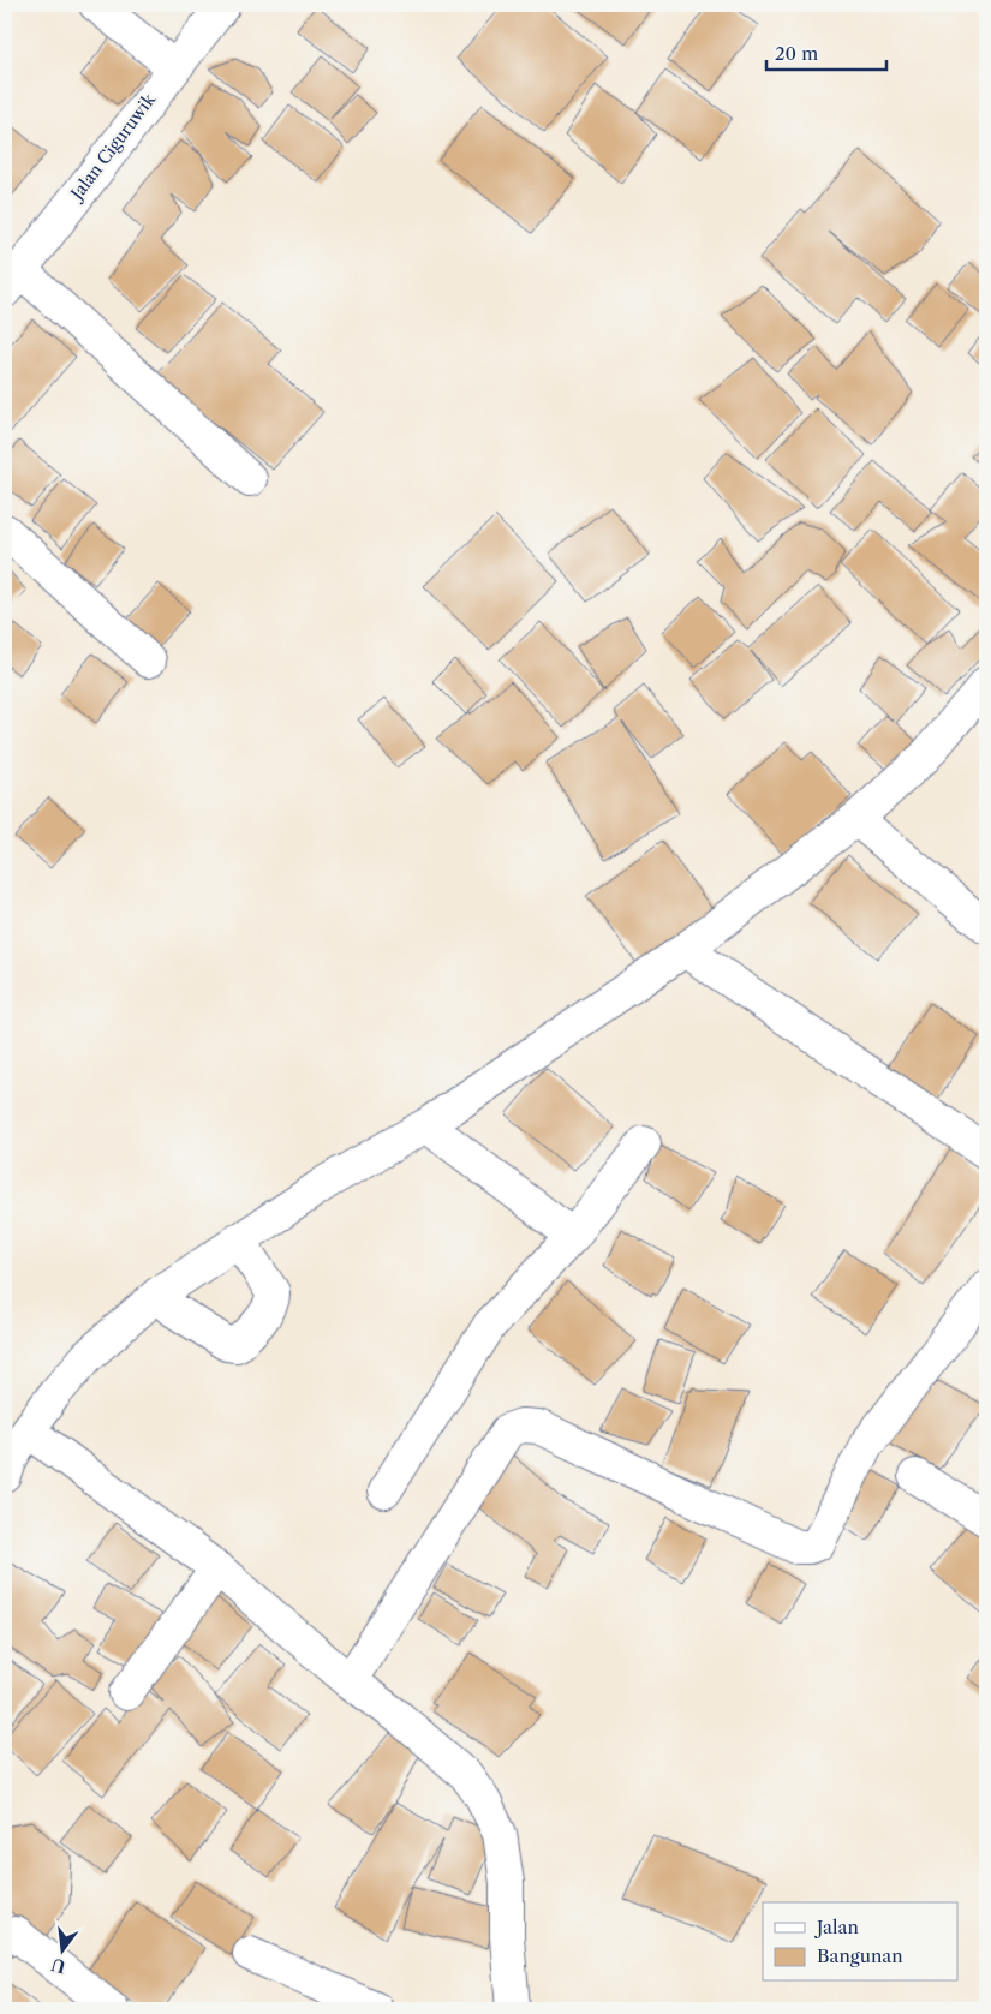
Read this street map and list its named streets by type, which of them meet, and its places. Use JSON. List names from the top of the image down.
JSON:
{
  "streets": {
    "street": ["Jalan Ciguruwik"]
  },
  "legend": ["Jalan", "Bangunan"],
  "scale_bar": "20 m",
  "north": "bottom"
}
